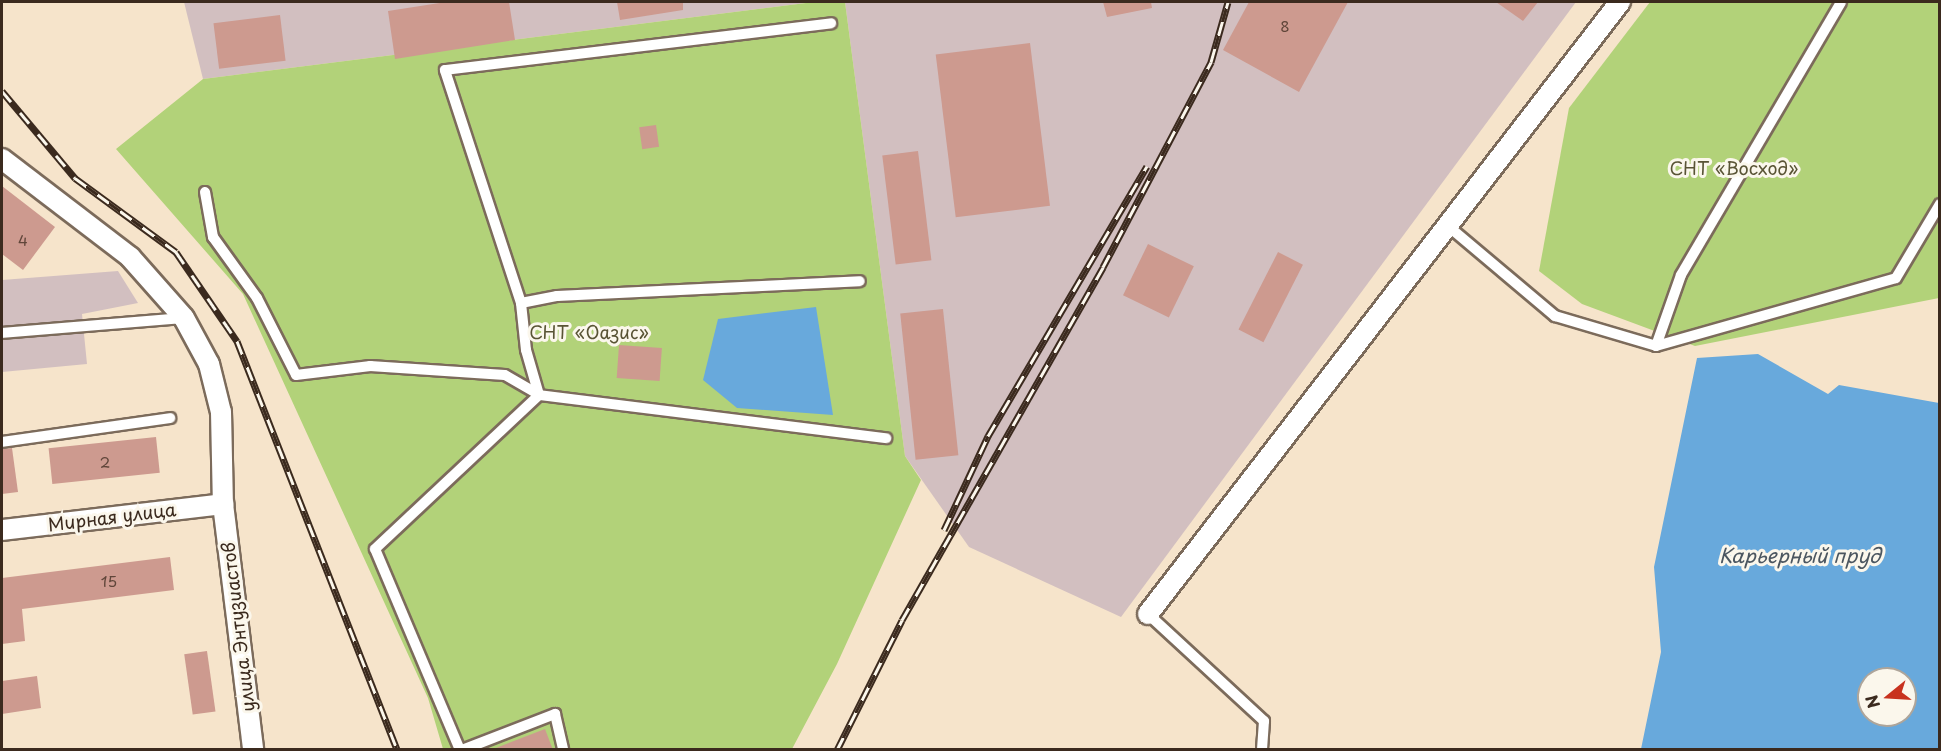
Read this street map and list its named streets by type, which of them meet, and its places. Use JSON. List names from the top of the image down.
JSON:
{
  "streets": {
    "street": ["Мирная улица", "улица Энтузиастов"]
  },
  "crossings": [
    ["Мирная улица", "улица Энтузиастов"]
  ],
  "water": ["Карьерный пруд"],
  "parks": ["СНТ «Восход»", "СНТ «Оазис»"],
  "house_numbers": [
    "8",
    "4",
    "2",
    "15"
  ],
  "north": "left"
}
